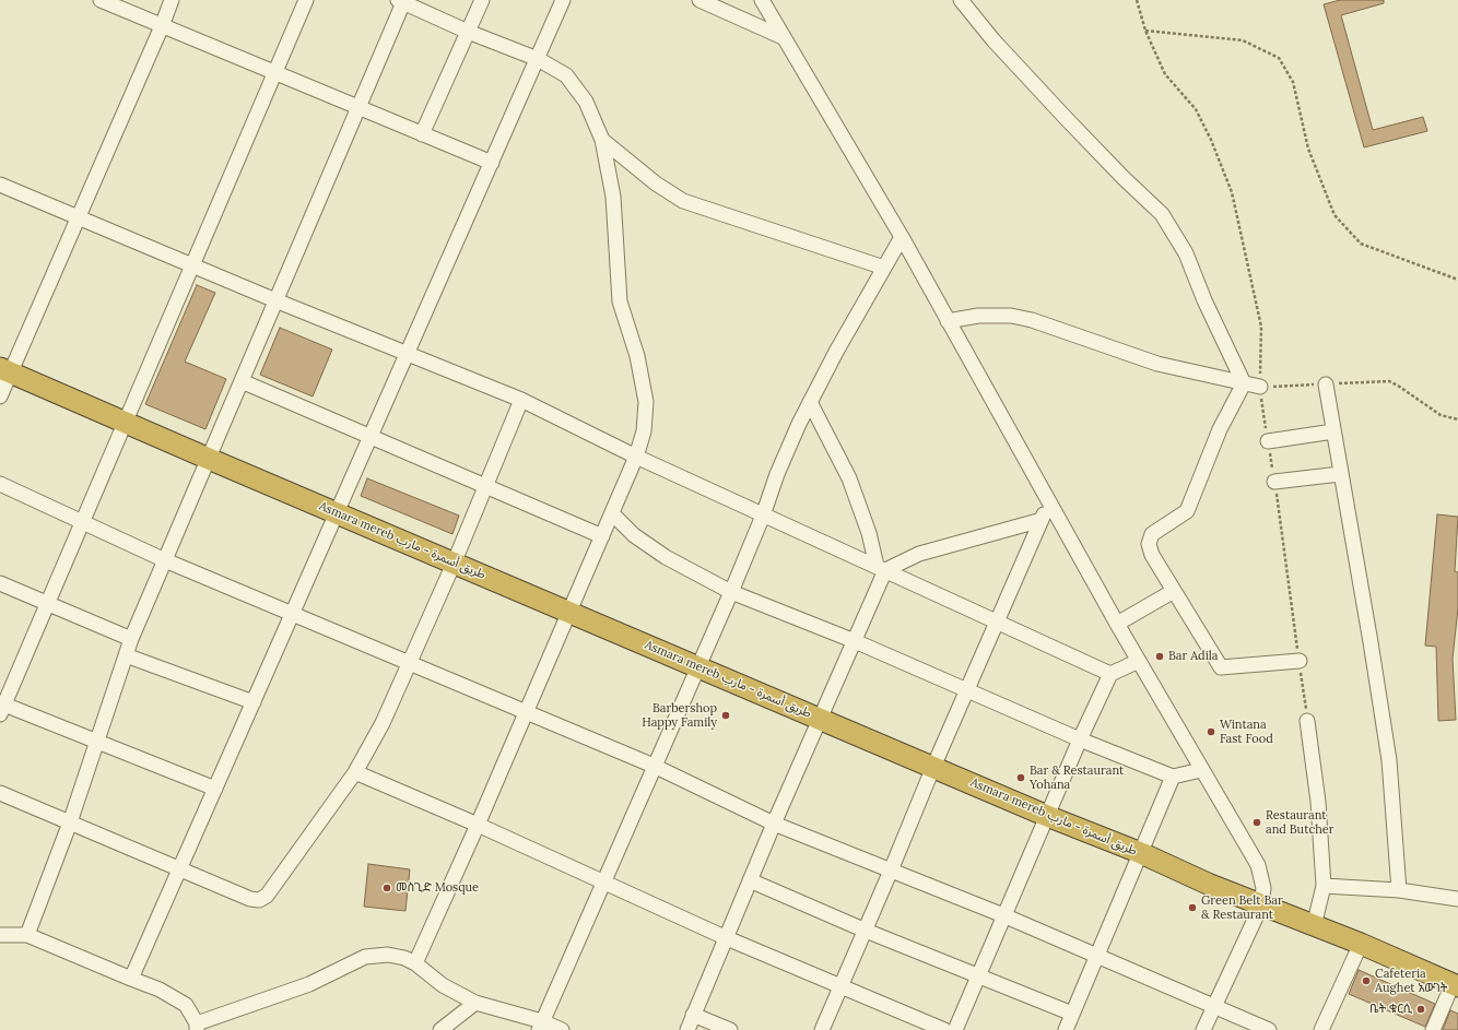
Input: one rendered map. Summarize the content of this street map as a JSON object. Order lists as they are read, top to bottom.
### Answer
{
  "streets": {
    "highway": ["Asmara mereb طريق أسمرة - مارب"]
  },
  "places": [
    "Bar Adila",
    "Barbershop Happy Family",
    "Wintana Fast Food",
    "Bar & Restaurant Yohana",
    "Restaurant and Butcher",
    "መስጊድ Mosque",
    "Green Belt Bar & Restaurant",
    "Cafeteria Aughet አውገት",
    "ቤት ቁርሲ"
  ]
}
